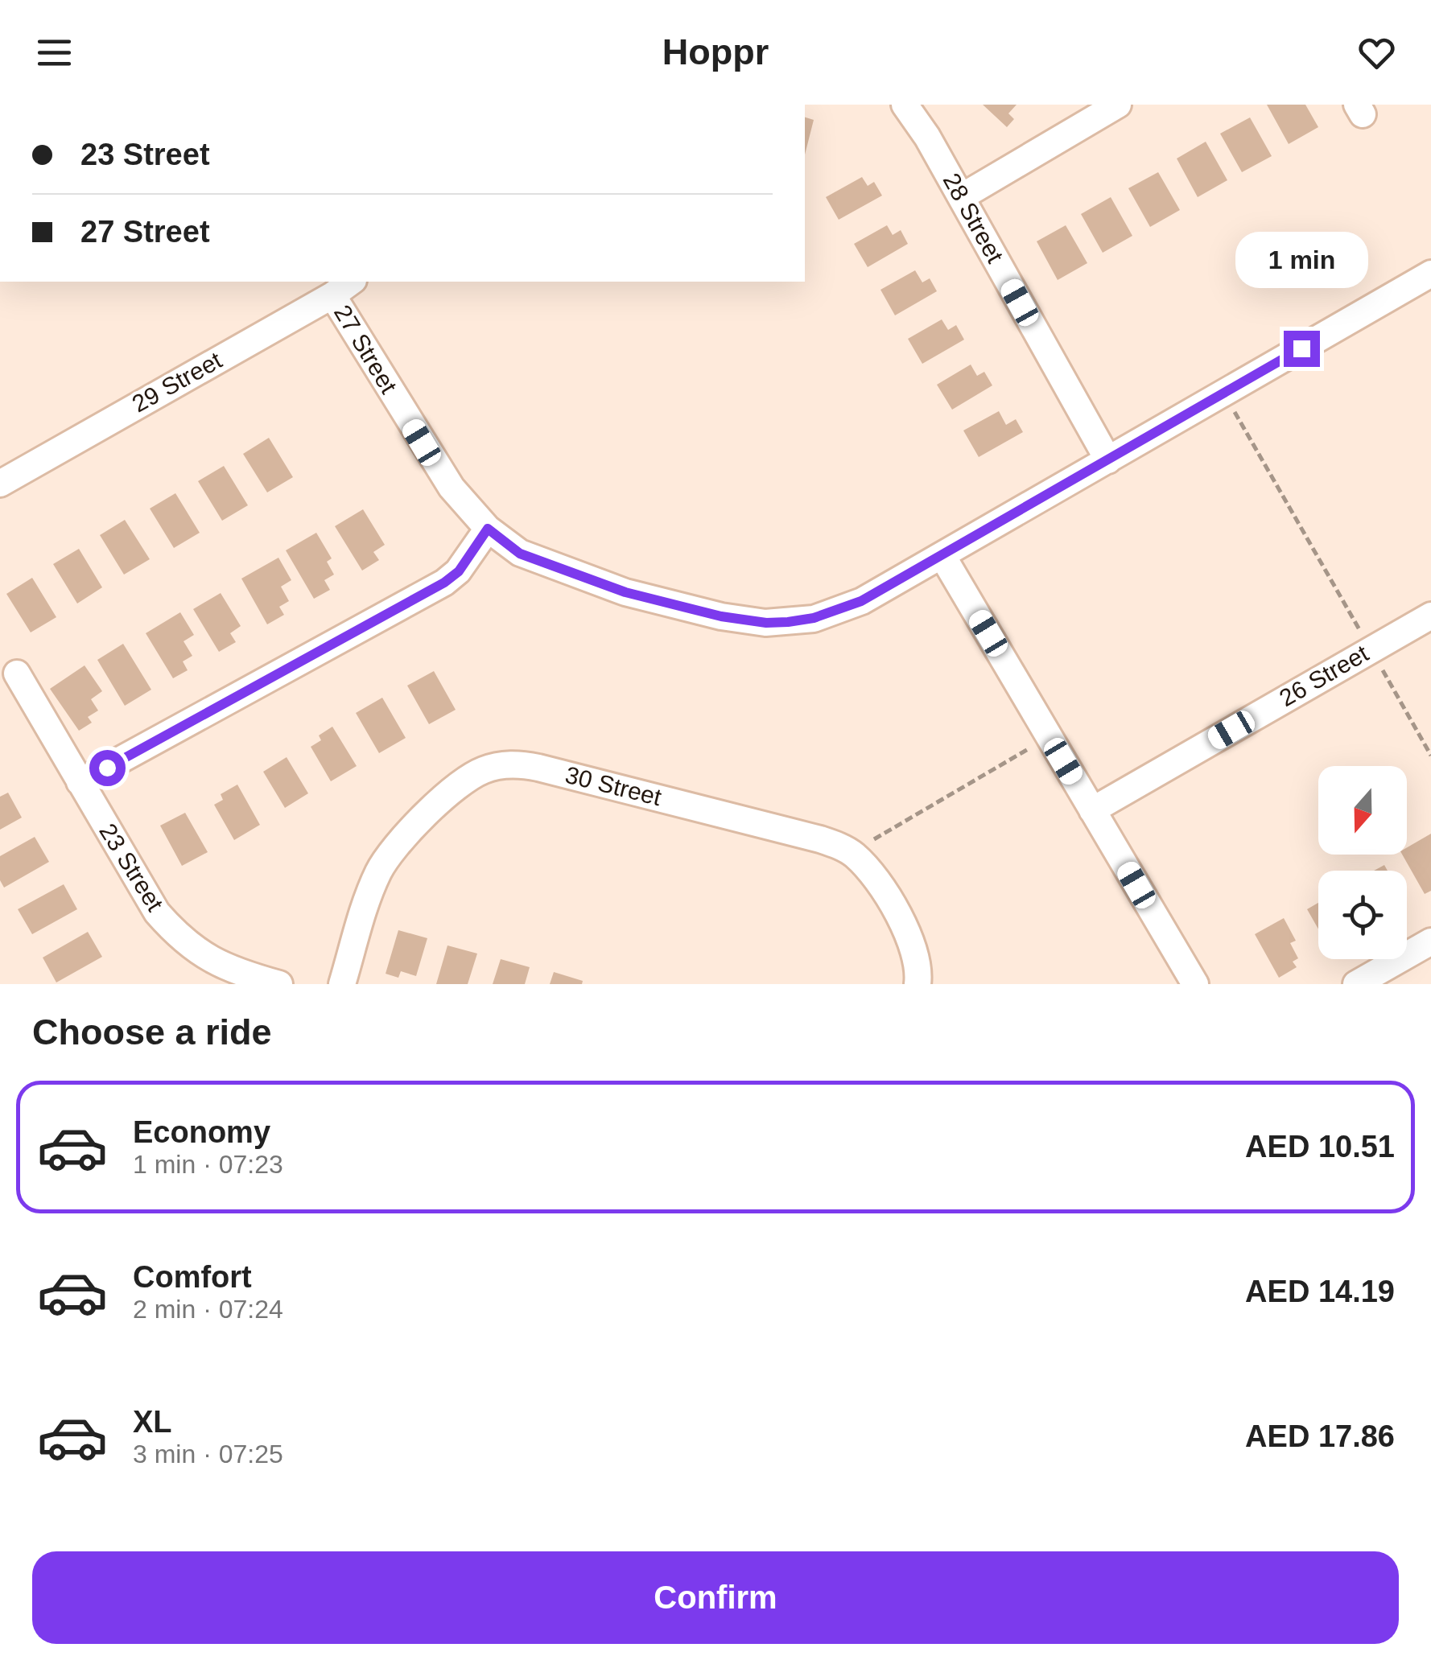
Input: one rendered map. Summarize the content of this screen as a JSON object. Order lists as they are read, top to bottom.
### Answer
{
  "streets": {
    "street": [
      "28 Street",
      "27 Street",
      "29 Street",
      "26 Street",
      "30 Street",
      "23 Street"
    ]
  },
  "crossings": [
    ["28 Street", "27 Street"],
    ["27 Street", "29 Street"]
  ],
  "north": "bottom",
  "page": {
    "header": "Hoppr",
    "banner": ["23 Street", "27 Street"],
    "bubble": "1 min",
    "heading": "Choose a ride",
    "list": [
      {
        "name": "Economy",
        "note": "1 min · 07:23",
        "value": "AED 10.51"
      },
      {
        "name": "Comfort",
        "note": "2 min · 07:24",
        "value": "AED 14.19"
      },
      {
        "name": "XL",
        "note": "3 min · 07:25",
        "value": "AED 17.86"
      }
    ],
    "buttons": "Confirm"
  }
}
